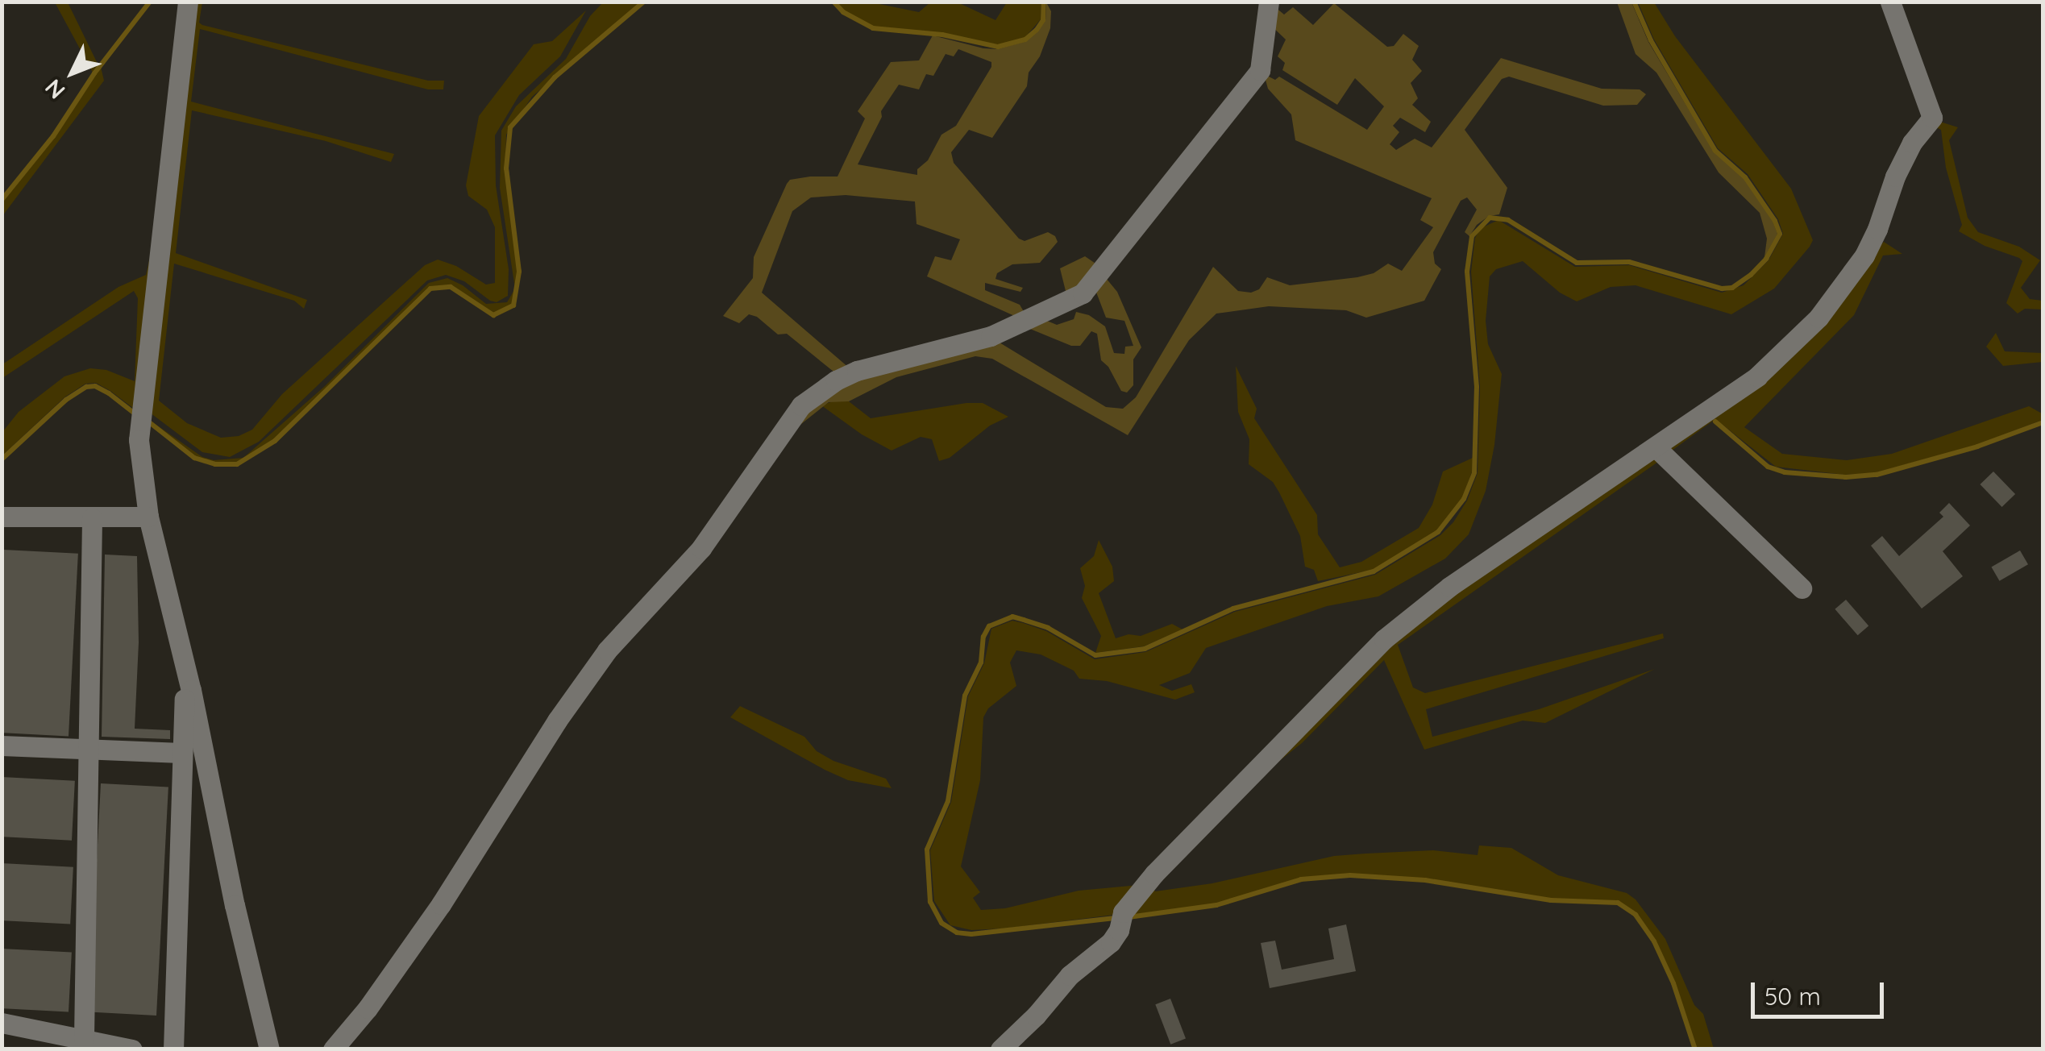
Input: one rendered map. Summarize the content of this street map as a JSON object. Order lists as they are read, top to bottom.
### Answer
{
  "scale_bar": "50 m",
  "north": "bottom left"
}
